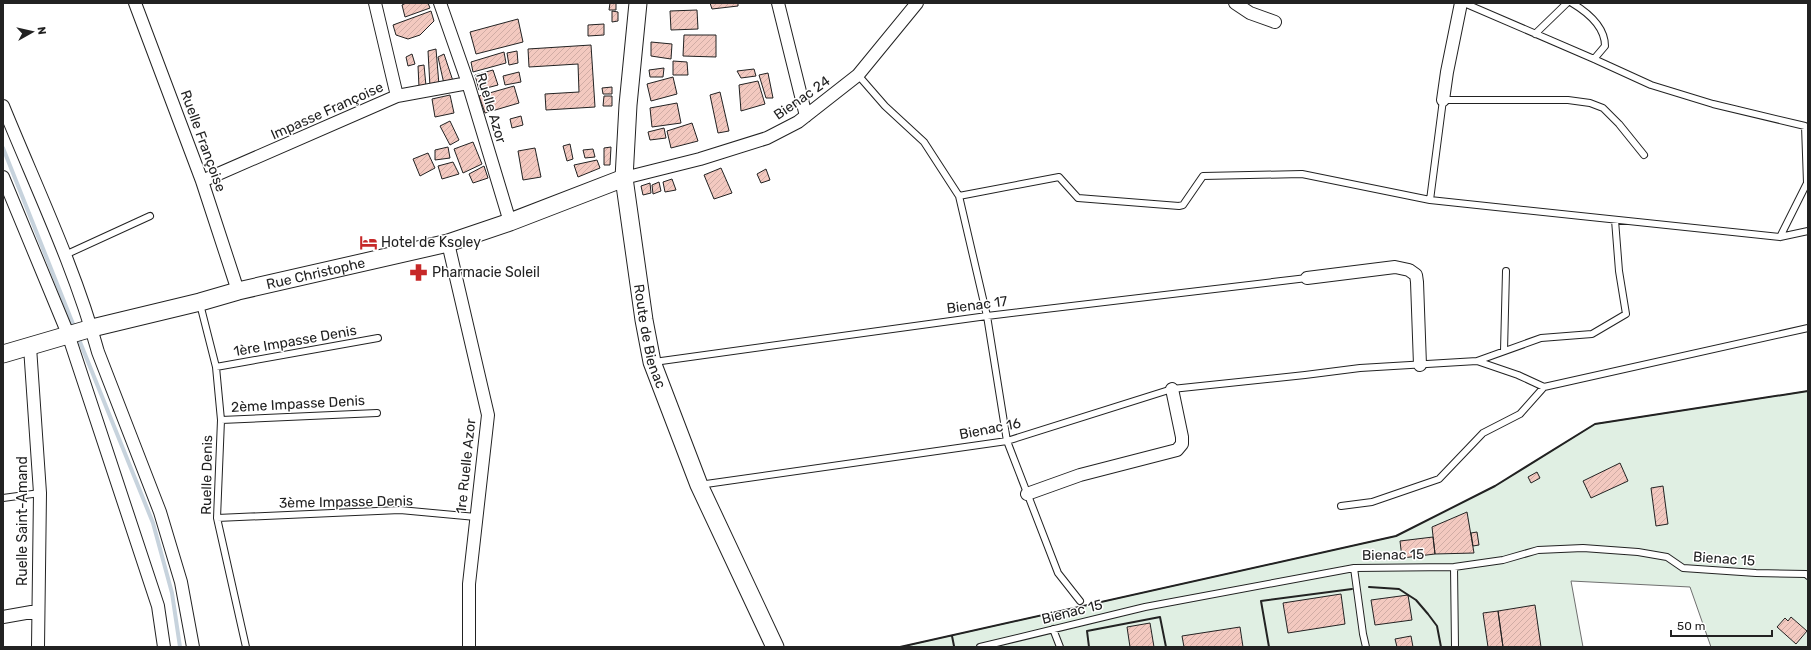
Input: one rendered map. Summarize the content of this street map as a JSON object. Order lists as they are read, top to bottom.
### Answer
{
  "streets": {
    "main road": ["Rue Christophe", "Route de Bienac"],
    "street": [
      "Bienac 24",
      "Ruelle Azor",
      "Impasse Françoise",
      "Ruelle Françoise",
      "1re Ruelle Azor",
      "Ruelle Saint-Amand"
    ],
    "lane": [
      "Bienac 17",
      "1ère Impasse Denis",
      "2ème Impasse Denis",
      "Bienac 16",
      "Ruelle Denis",
      "3ème Impasse Denis",
      "Bienac 15"
    ]
  },
  "crossings": [
    ["Bienac 24", "Rue Christophe"],
    ["Bienac 24", "Route de Bienac"],
    ["Ruelle Azor", "Impasse Françoise"],
    ["Ruelle Azor", "Rue Christophe"],
    ["Impasse Françoise", "Ruelle Françoise"],
    ["Ruelle Françoise", "Rue Christophe"],
    ["Rue Christophe", "Route de Bienac"],
    ["Rue Christophe", "1re Ruelle Azor"],
    ["Rue Christophe", "Ruelle Denis"],
    ["Rue Christophe", "Ruelle Saint-Amand"],
    ["Bienac 17", "Route de Bienac"],
    ["Route de Bienac", "Bienac 16"],
    ["1ère Impasse Denis", "Ruelle Denis"],
    ["2ème Impasse Denis", "Ruelle Denis"],
    ["1re Ruelle Azor", "3ème Impasse Denis"],
    ["Ruelle Denis", "3ème Impasse Denis"]
  ],
  "places": {
    "hotel": ["Hotel de Ksoley"],
    "pharmacy": ["Pharmacie Soleil"]
  },
  "scale_bar": "50 m",
  "north": "right"
}
